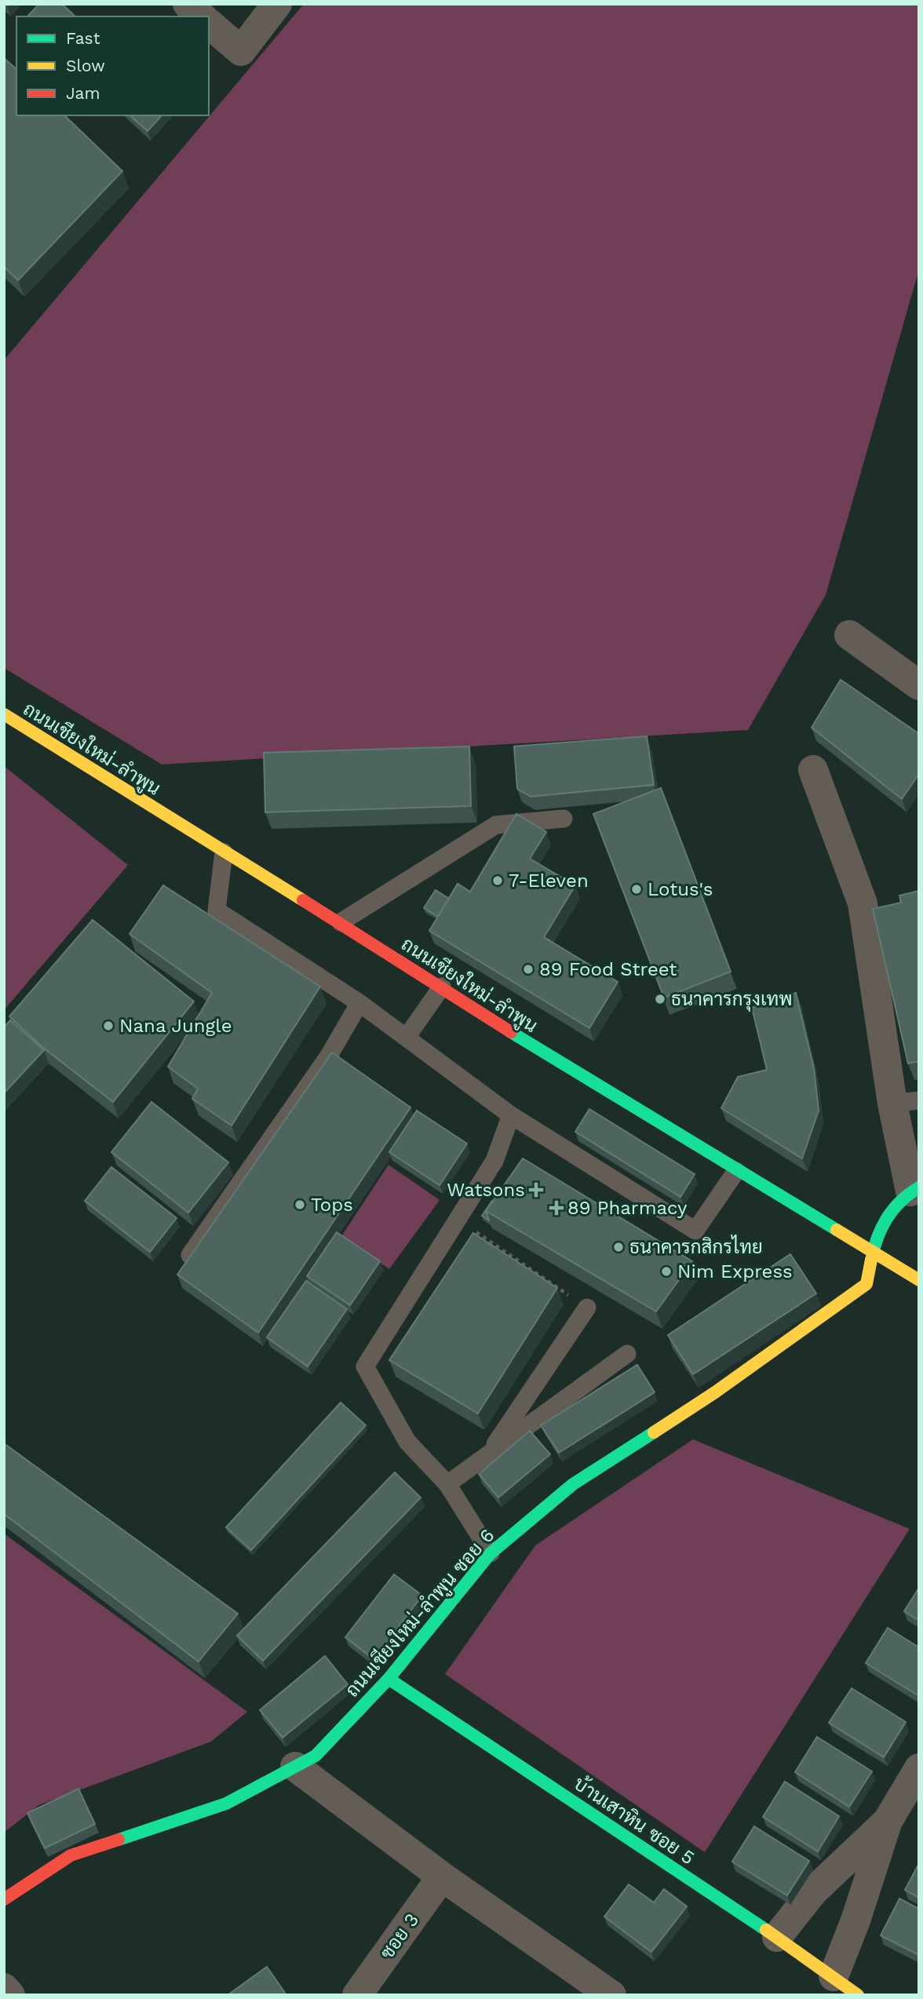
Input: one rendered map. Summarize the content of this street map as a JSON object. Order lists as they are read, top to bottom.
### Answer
{
  "streets": {
    "street": [
      "ถนนเชียงใหม่-ลำพูน",
      "ถนนเชียงใหม่-ลำพูน ซอย 6",
      "บ้านเสาหิน ซอย 5",
      "ซอย 3"
    ]
  },
  "crossings": [
    ["ถนนเชียงใหม่-ลำพูน", "ถนนเชียงใหม่-ลำพูน ซอย 6"],
    ["ถนนเชียงใหม่-ลำพูน ซอย 6", "บ้านเสาหิน ซอย 5"]
  ],
  "places": {
    "other": [
      "7-Eleven",
      "Lotus's",
      "89 Food Street",
      "ธนาคารกรุงเทพ",
      "Nana Jungle",
      "Tops",
      "ธนาคารกสิกรไทย",
      "Nim Express"
    ],
    "health": ["Watsons", "89 Pharmacy"]
  },
  "legend": ["Fast", "Slow", "Jam"]
}
